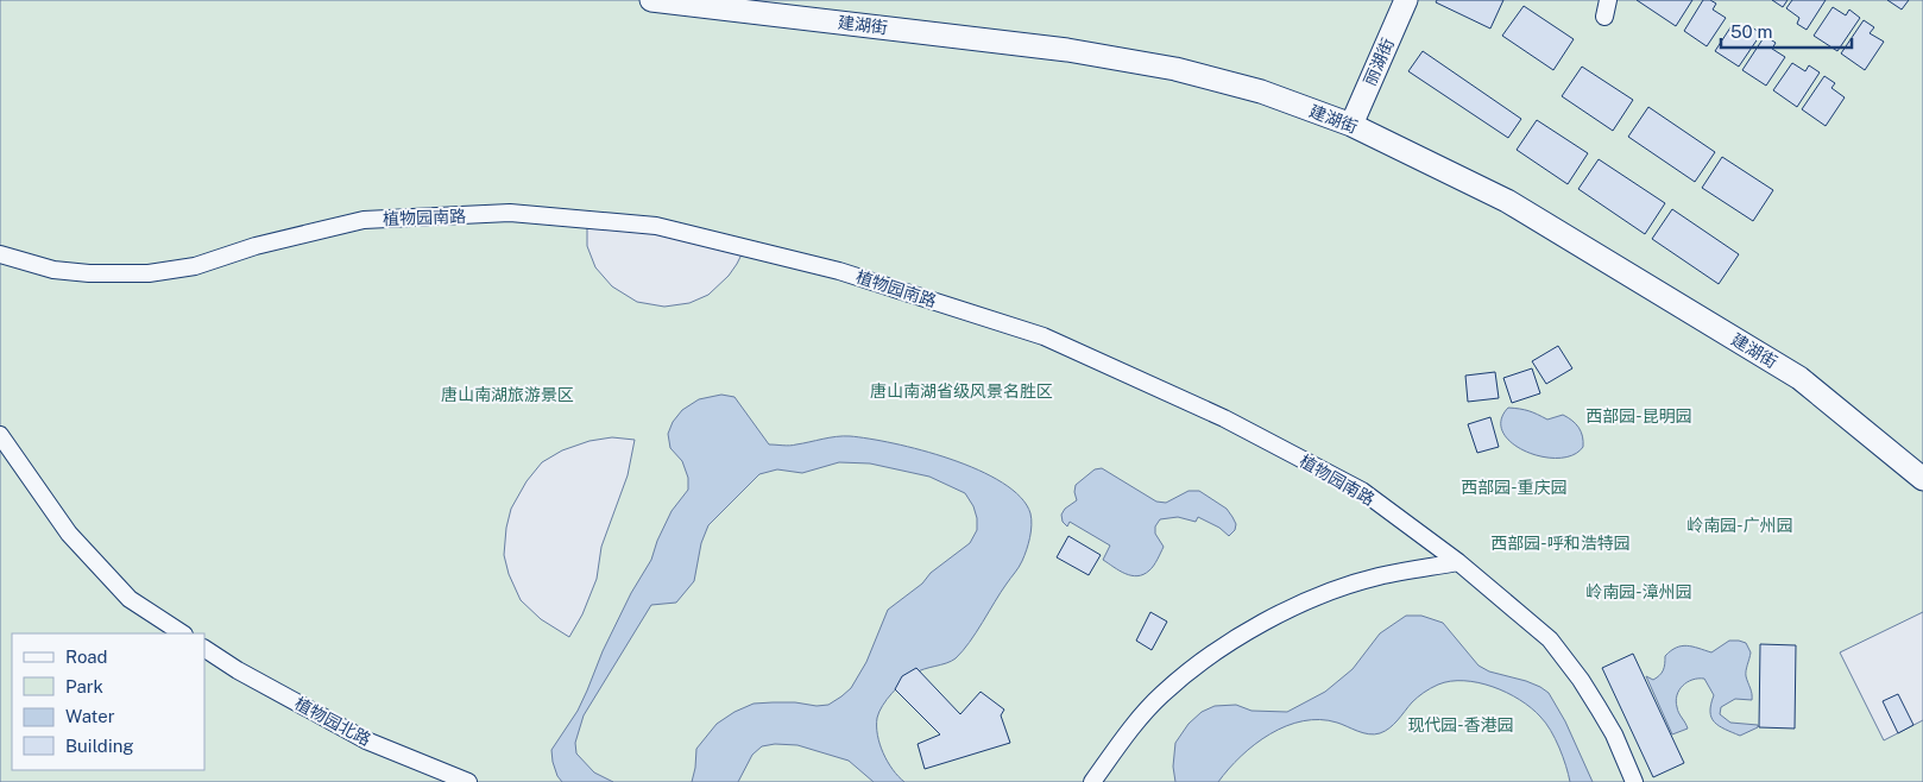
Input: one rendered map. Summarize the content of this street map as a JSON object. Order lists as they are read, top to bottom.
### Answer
{
  "streets": {
    "street": [
      "建湖街",
      "丽湖街",
      "植物园南路",
      "植物园北路"
    ]
  },
  "crossings": [
    ["建湖街", "丽湖街"]
  ],
  "parks": [
    "唐山南湖省级风景名胜区",
    "唐山南湖旅游景区",
    "西部园-昆明园",
    "西部园-重庆园",
    "岭南园-广州园",
    "西部园-呼和浩特园",
    "岭南园-漳州园",
    "现代园-香港园"
  ],
  "legend": [
    "Road",
    "Park",
    "Water",
    "Building"
  ],
  "scale_bar": "50 m"
}
